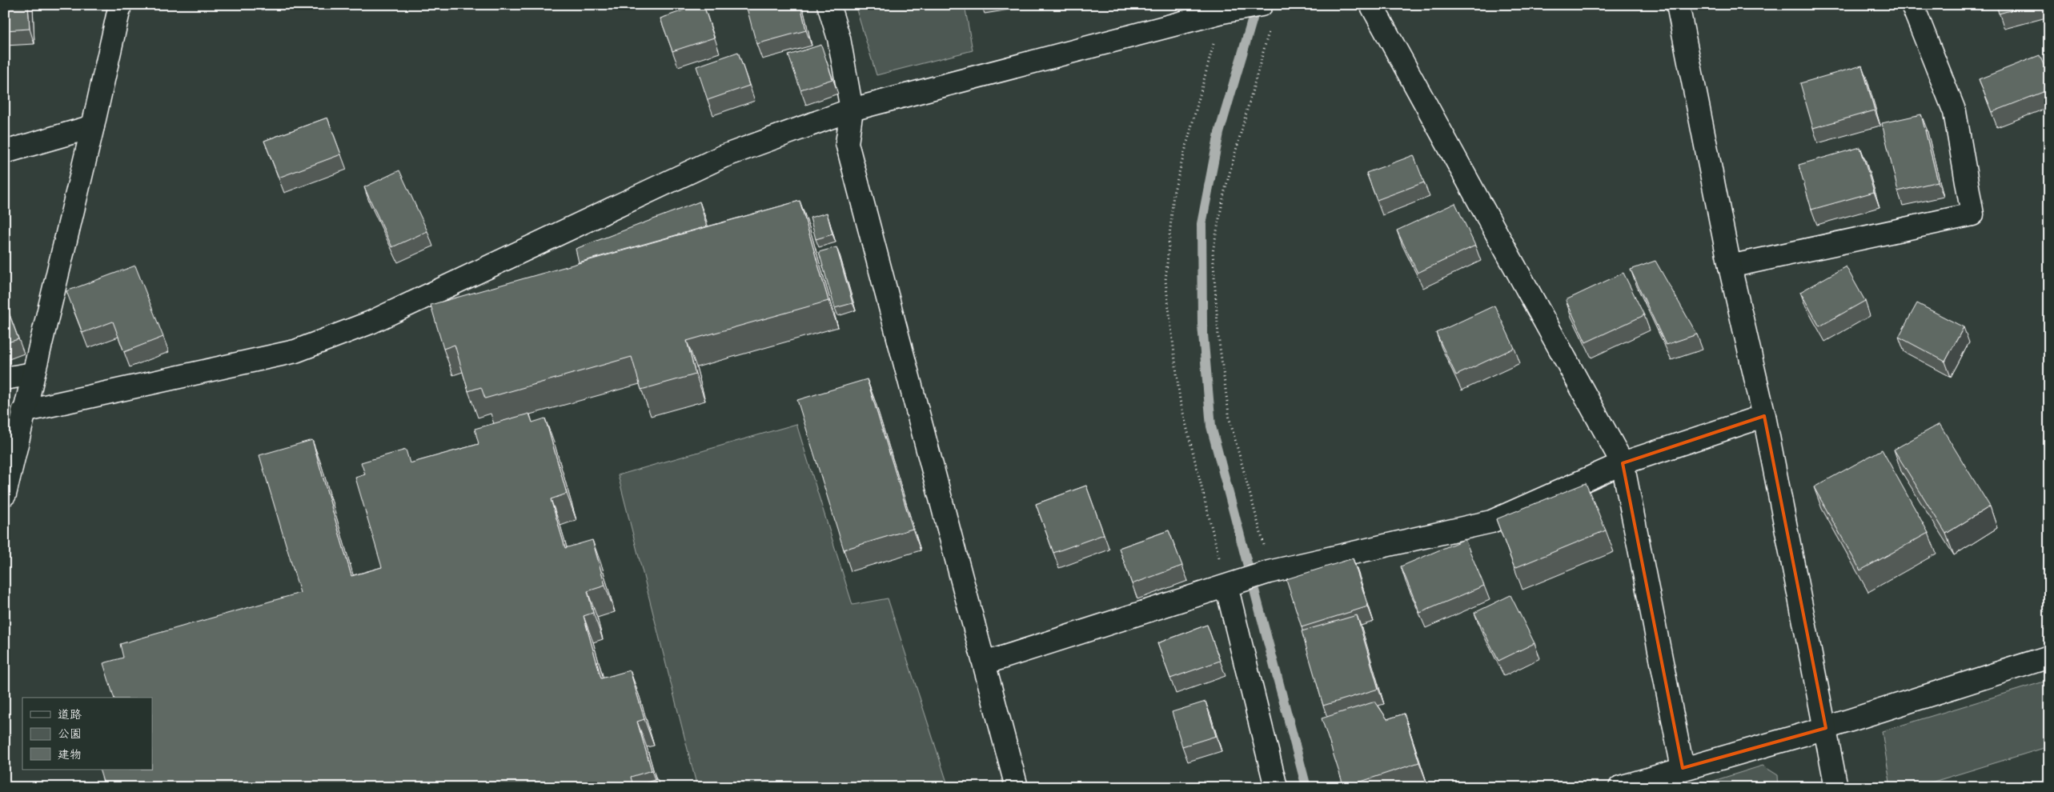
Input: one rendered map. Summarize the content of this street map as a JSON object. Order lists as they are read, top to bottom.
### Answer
{
  "legend": ["道路", "公園", "建物"]
}
